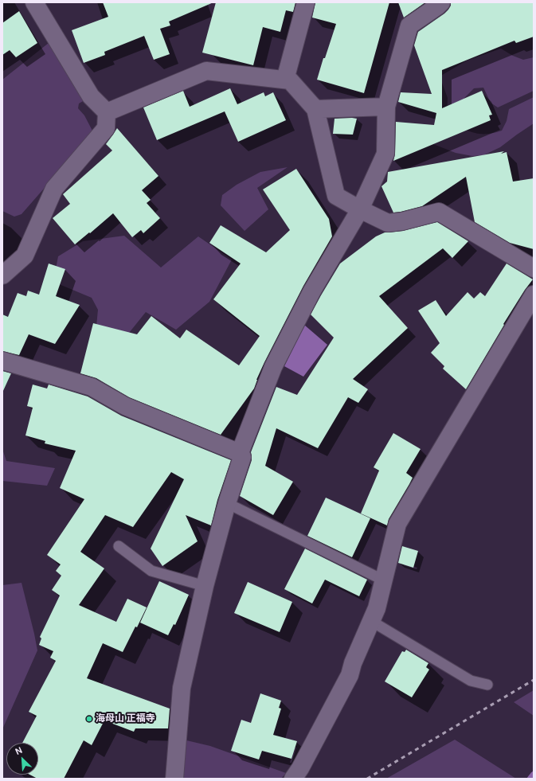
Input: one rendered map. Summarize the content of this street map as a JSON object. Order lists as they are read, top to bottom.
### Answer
{
  "places": ["海母山 正福寺"],
  "north": "top left"
}
